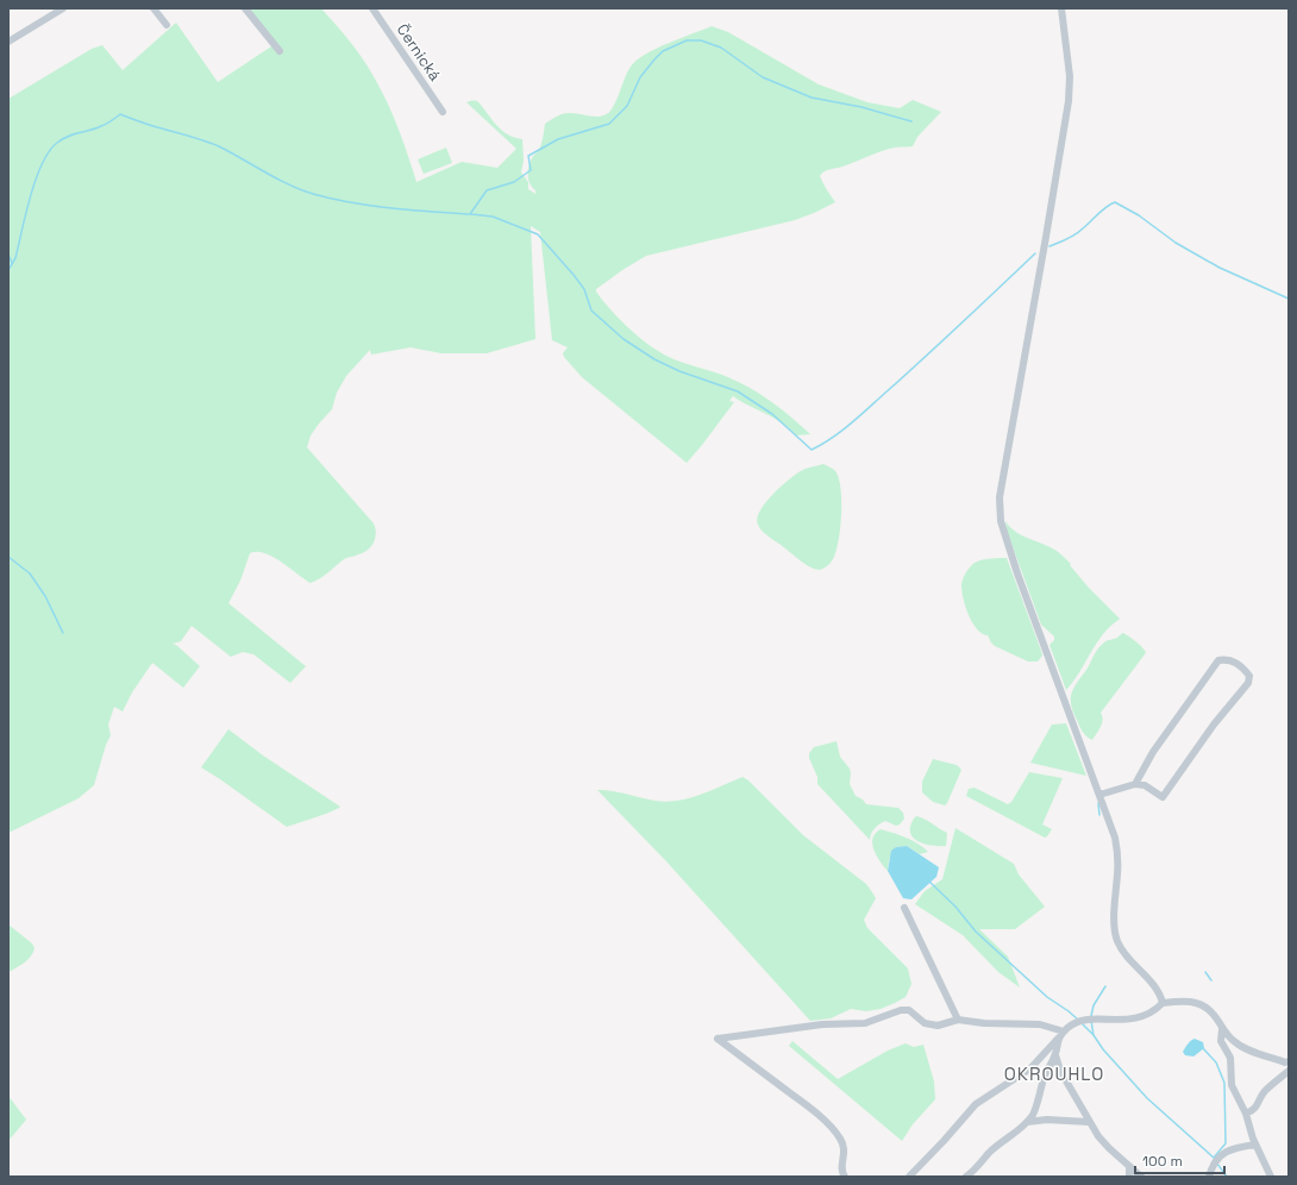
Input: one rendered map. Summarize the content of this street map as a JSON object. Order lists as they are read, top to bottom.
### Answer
{
  "streets": {
    "street": ["Černická"]
  },
  "districts": ["OKROUHLO"],
  "scale_bar": "100 m"
}
